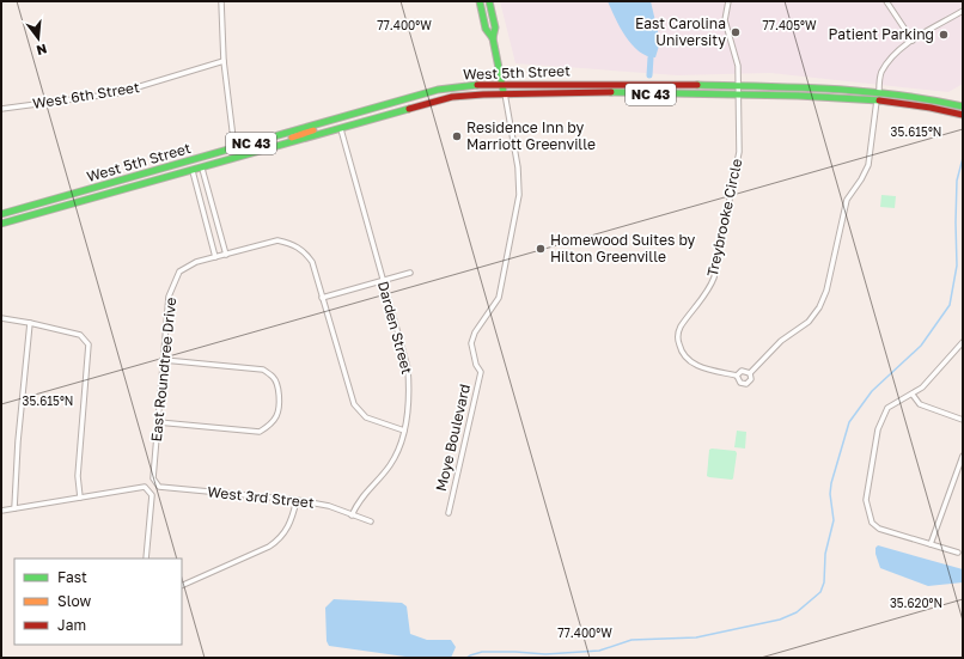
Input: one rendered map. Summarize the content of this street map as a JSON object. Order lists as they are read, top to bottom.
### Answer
{
  "streets": {
    "main road": ["West 5th Street", "NC 43", "Moye Boulevard"],
    "street": [
      "West 6th Street",
      "Treybrooke Circle",
      "Darden Street",
      "East Roundtree Drive",
      "West 3rd Street"
    ]
  },
  "crossings": [
    ["West 5th Street", "Treybrooke Circle"],
    ["West 5th Street", "Darden Street"],
    ["West 5th Street", "Moye Boulevard"],
    ["Darden Street", "East Roundtree Drive"],
    ["Darden Street", "West 3rd Street"],
    ["East Roundtree Drive", "West 3rd Street"]
  ],
  "places": [
    "East Carolina University",
    "Patient Parking",
    "Residence Inn by Marriott Greenville",
    "Homewood Suites by Hilton Greenville"
  ],
  "legend": ["Fast", "Slow", "Jam"],
  "north": "bottom",
  "coordinates": [
    "77.400°W",
    "77.405°W",
    "35.615°N",
    "35.620°N"
  ]
}
